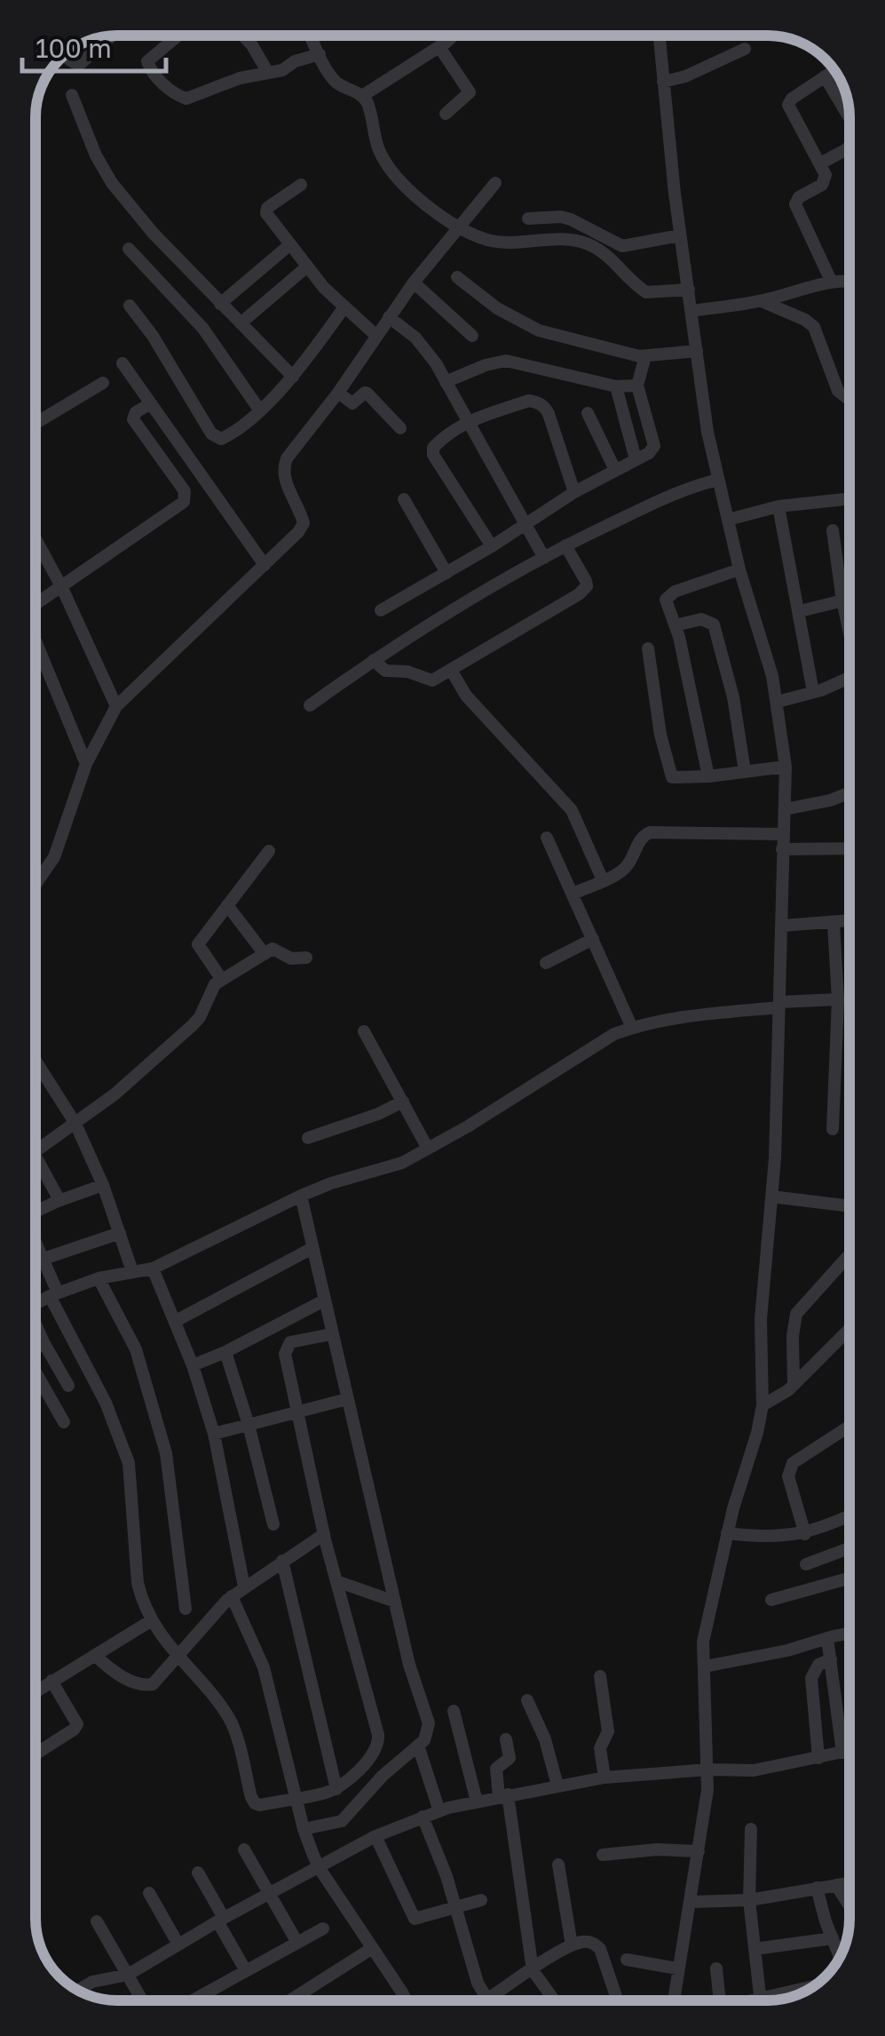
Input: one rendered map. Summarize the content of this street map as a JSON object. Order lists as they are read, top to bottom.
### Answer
{
  "scale_bar": "100 m"
}
